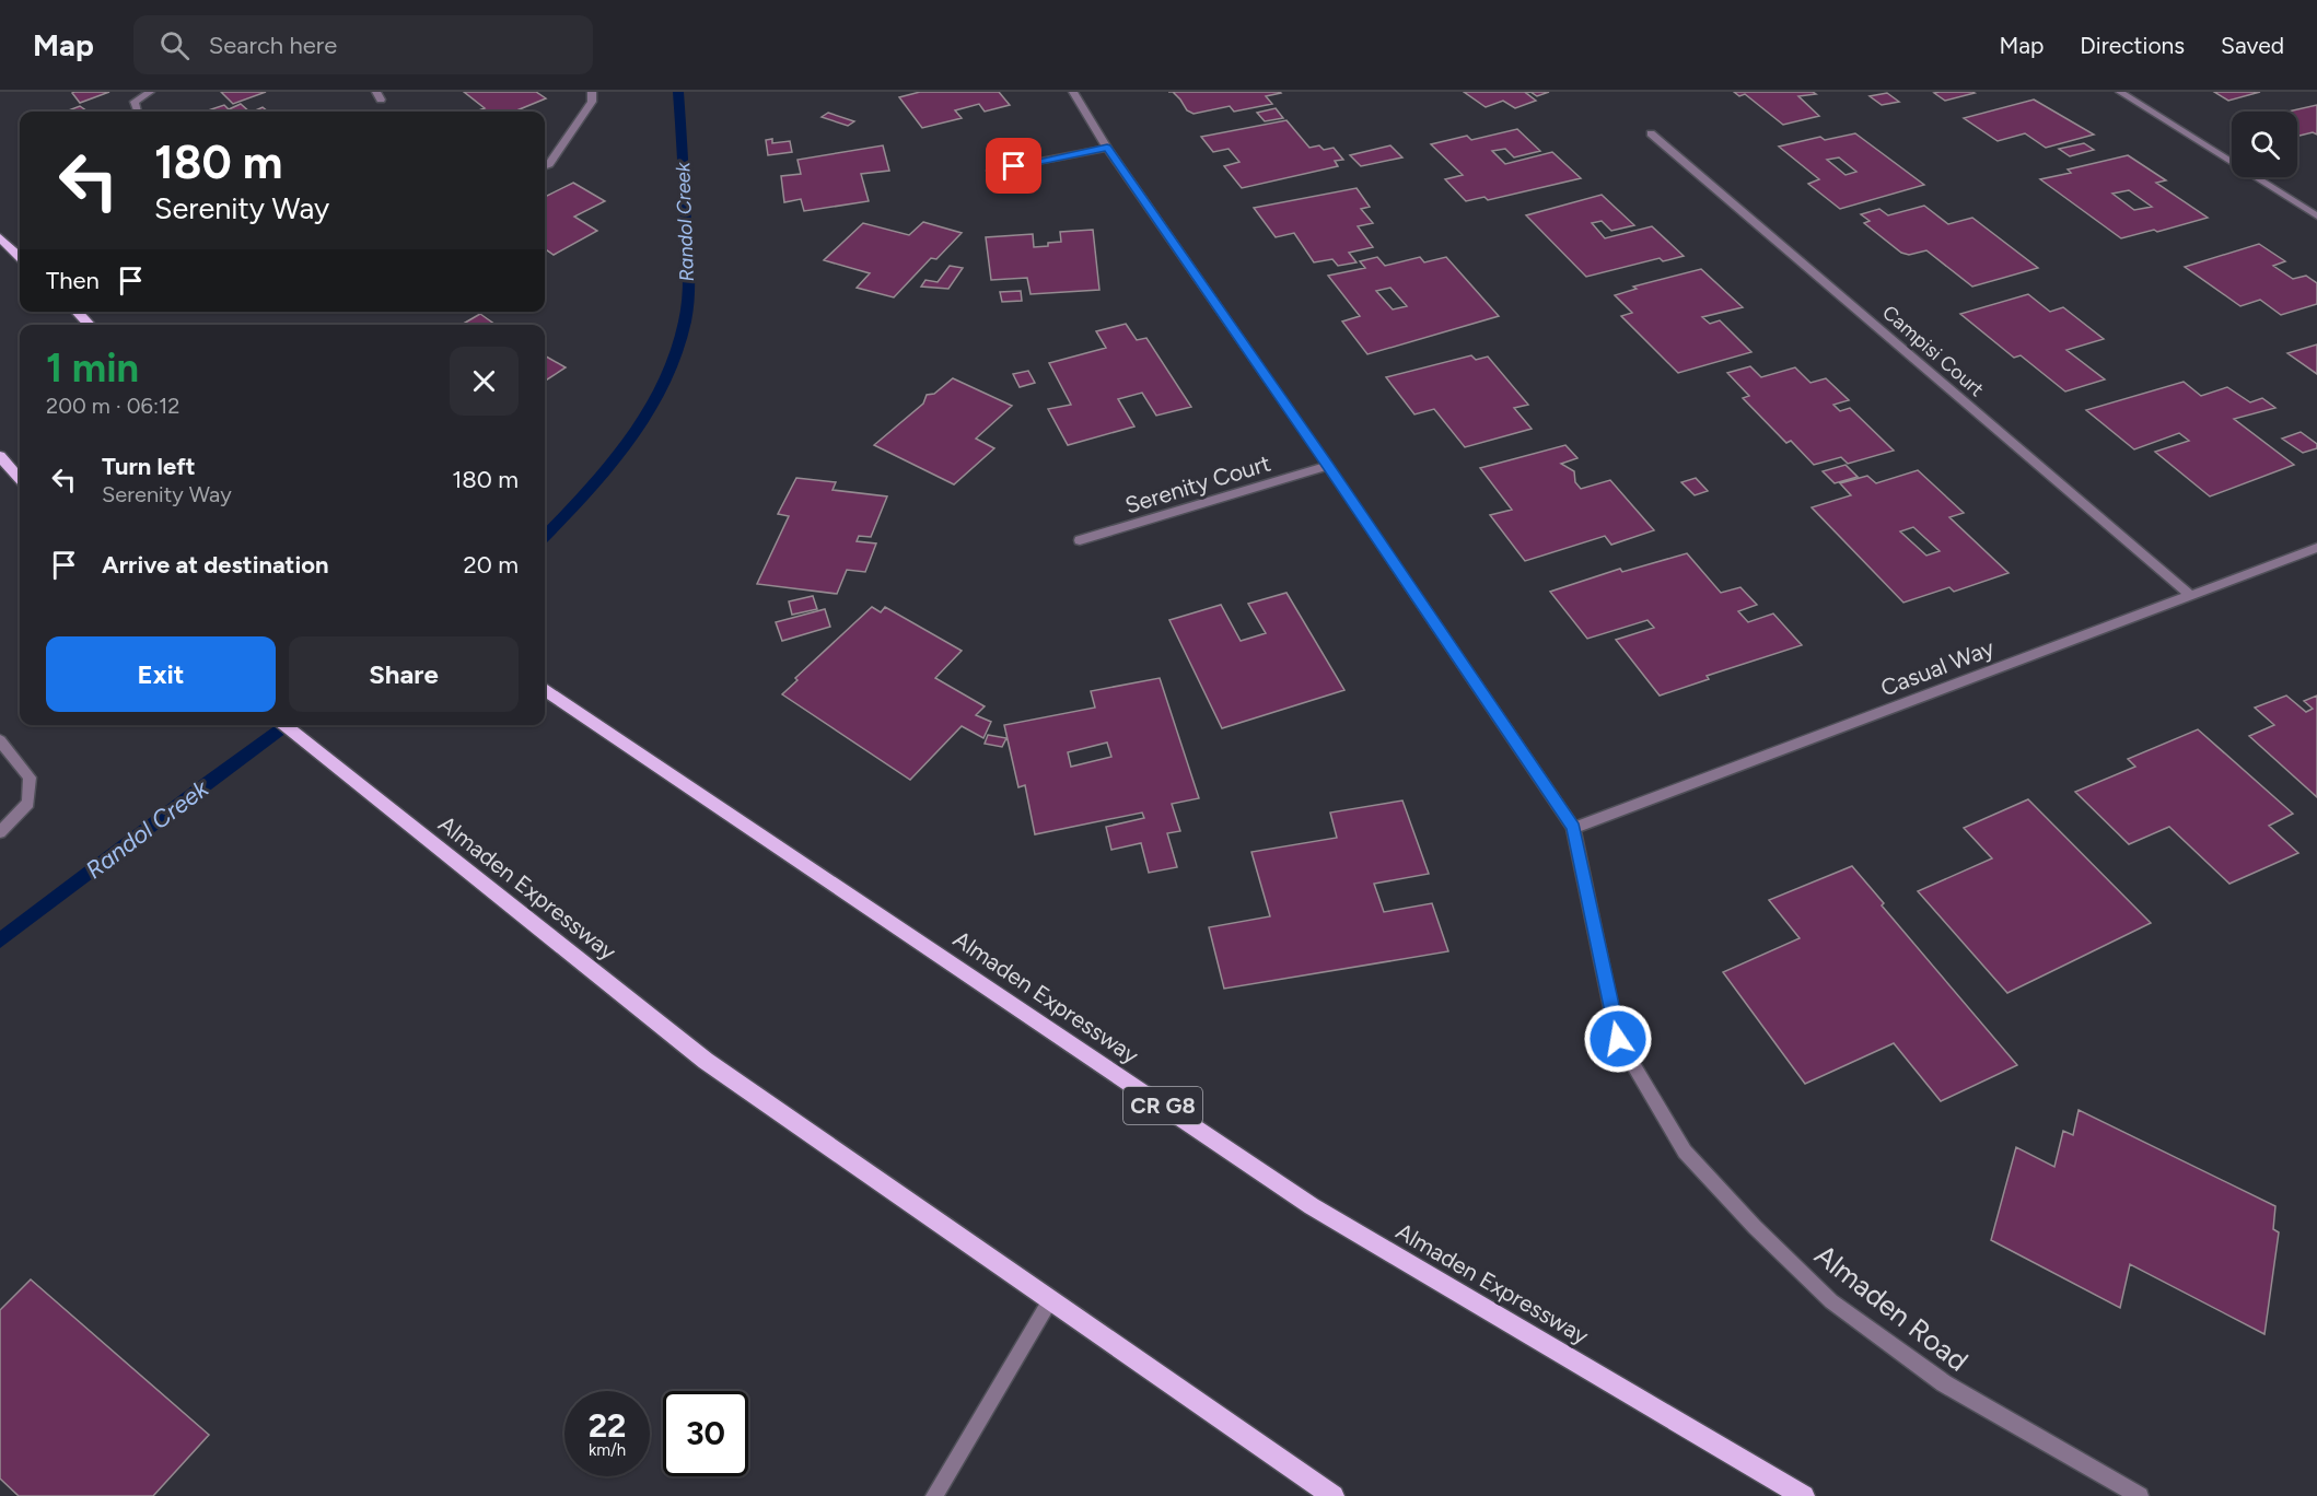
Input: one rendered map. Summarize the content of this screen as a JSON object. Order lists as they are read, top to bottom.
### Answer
{
  "streets": {
    "main road": ["Almaden Expressway", "CR G8"],
    "street": [
      "Campisi Court",
      "Serenity Court",
      "Casual Way",
      "Almaden Road"
    ]
  },
  "crossings": [
    ["Campisi Court", "Casual Way"],
    ["Casual Way", "Almaden Road"]
  ],
  "water": ["Randol Creek"],
  "page": {
    "header": "Map",
    "search": "Search here",
    "nav": ["Map", "Directions", "Saved"],
    "turn": ["180 m", "Serenity Way"],
    "then": "Then",
    "heading": ["1 min", "200 m · 06:12"],
    "list": [
      {
        "name": "Turn left",
        "note": "Serenity Way",
        "value": "180 m"
      },
      {
        "name": "Arrive at destination",
        "value": "20 m"
      }
    ],
    "buttons": ["Exit", "Share"],
    "speed": "22 km/h",
    "limit": "30"
  }
}
